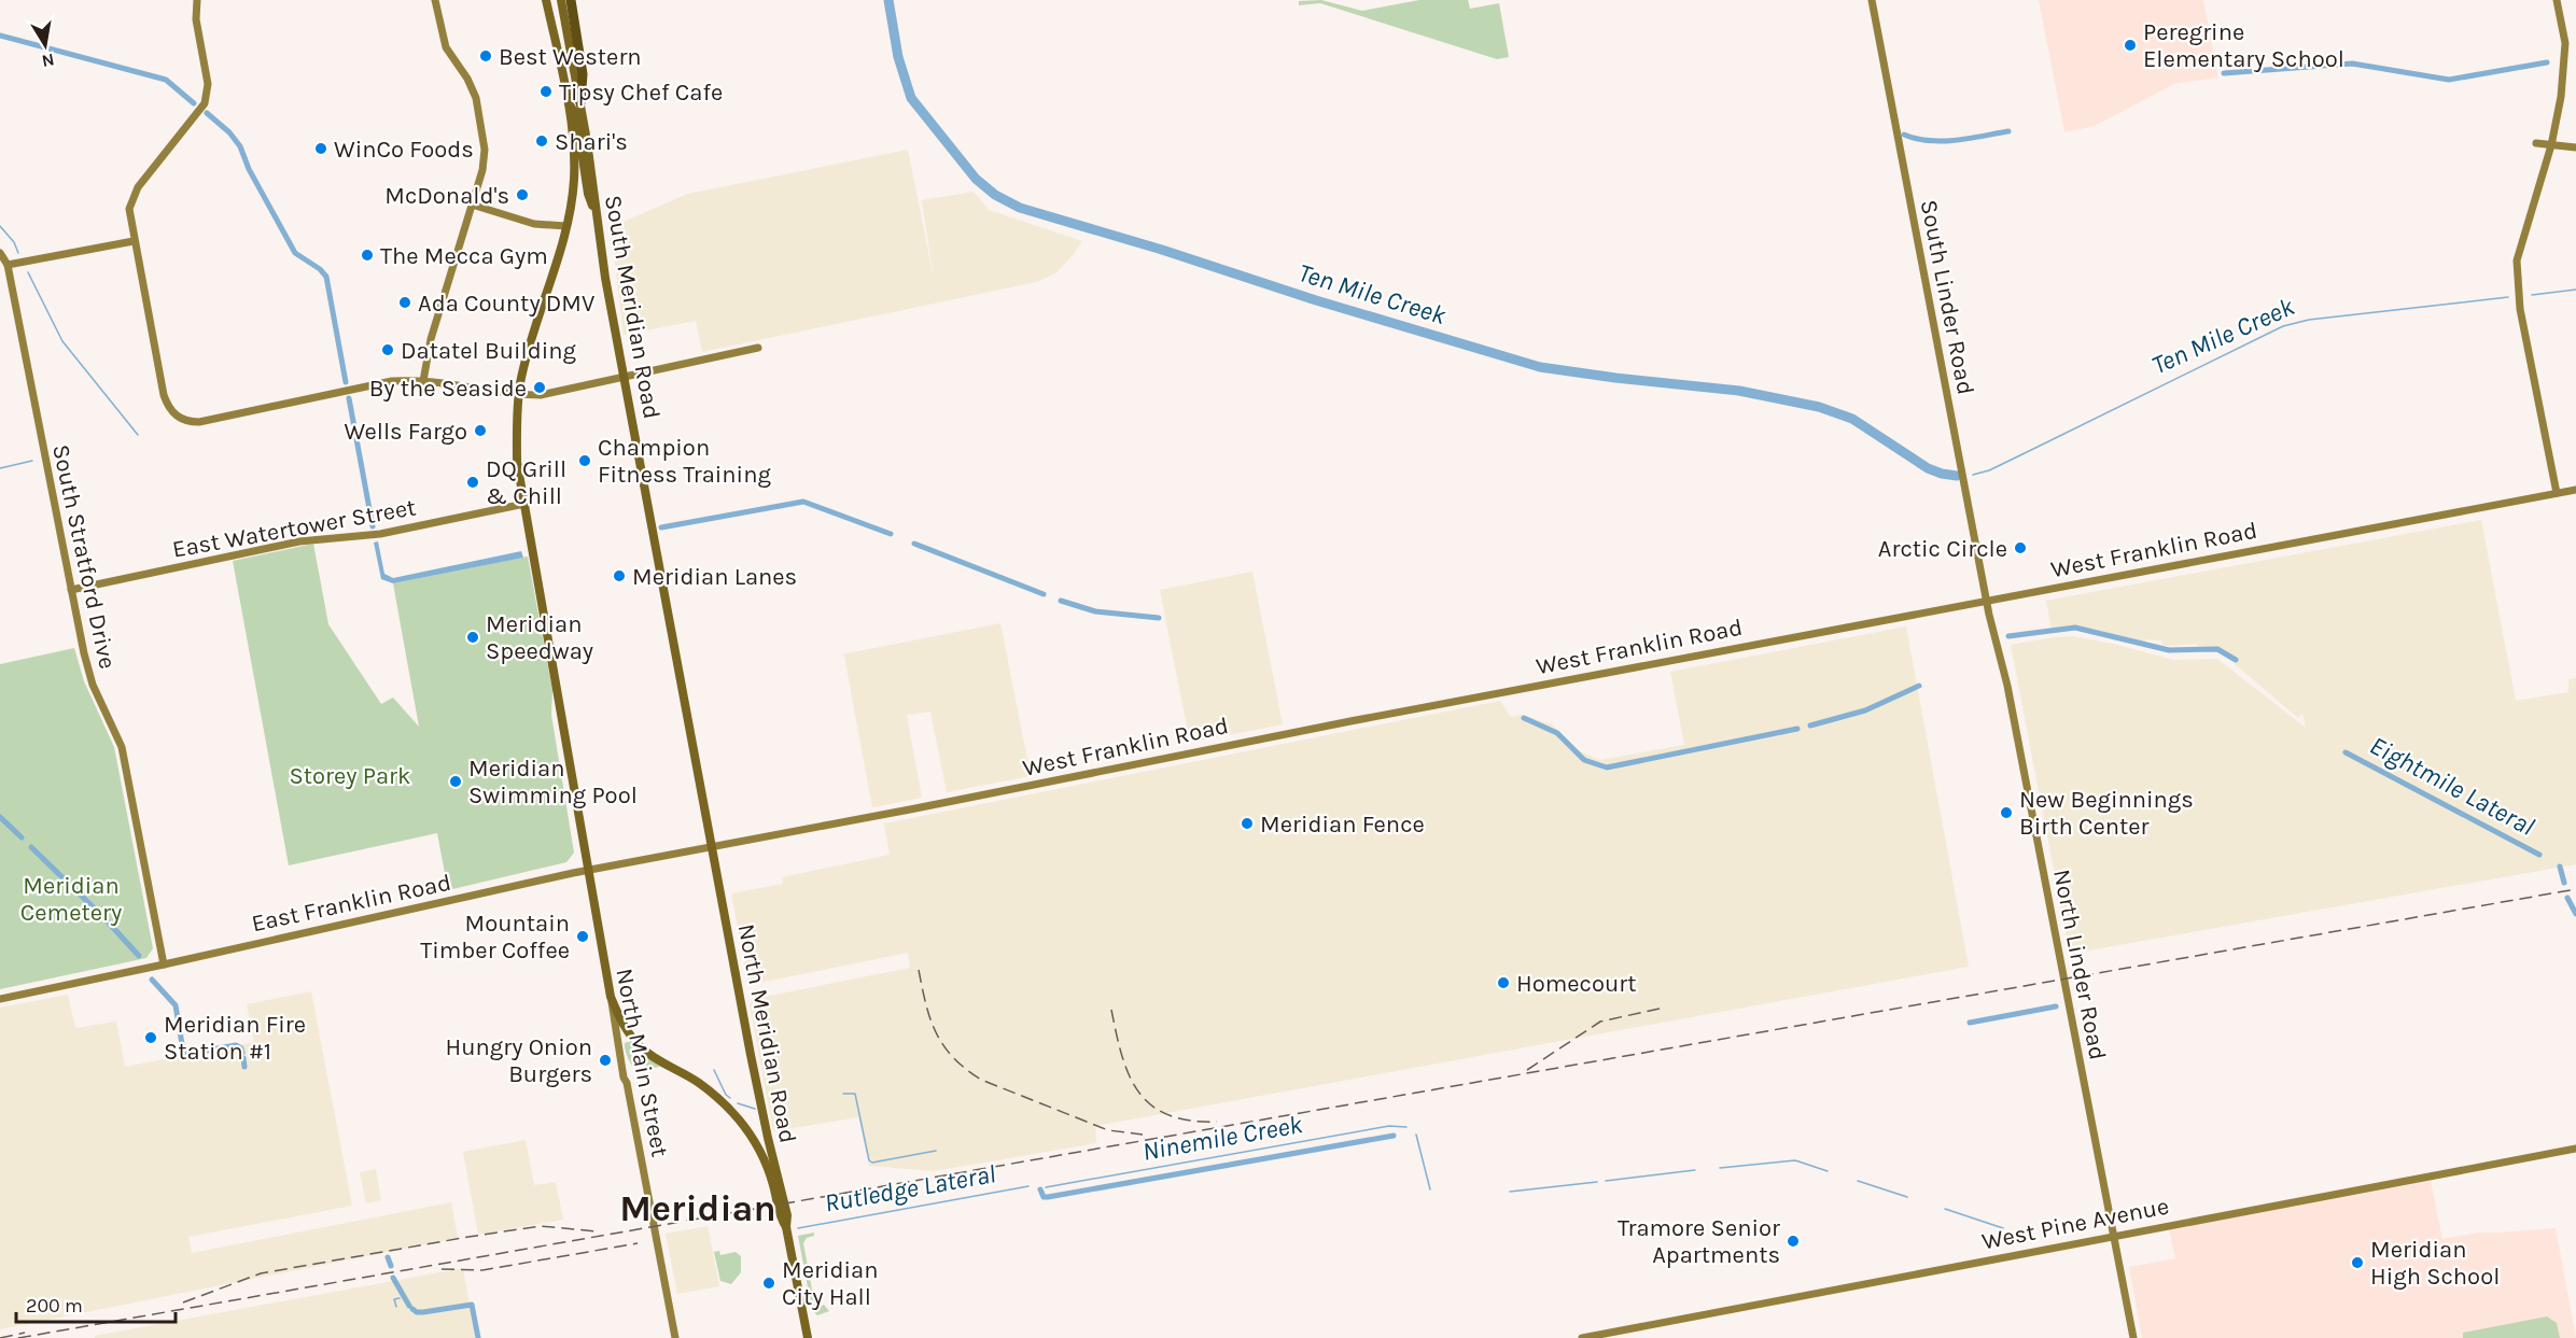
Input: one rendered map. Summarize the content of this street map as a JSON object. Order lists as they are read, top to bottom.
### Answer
{
  "streets": {
    "main road": ["South Meridian Road", "North Meridian Road", "North Main Street"],
    "street": [
      "South Linder Road",
      "East Watertower Street",
      "West Franklin Road",
      "South Stratford Drive",
      "East Franklin Road",
      "North Linder Road",
      "West Pine Avenue"
    ]
  },
  "crossings": [
    ["South Linder Road", "West Franklin Road"],
    ["South Linder Road", "North Linder Road"],
    ["South Meridian Road", "West Franklin Road"],
    ["South Meridian Road", "East Franklin Road"],
    ["South Meridian Road", "North Meridian Road"],
    ["East Watertower Street", "South Stratford Drive"],
    ["East Watertower Street", "North Main Street"],
    ["West Franklin Road", "East Franklin Road"],
    ["West Franklin Road", "North Linder Road"],
    ["West Franklin Road", "North Meridian Road"],
    ["South Stratford Drive", "East Franklin Road"],
    ["East Franklin Road", "North Meridian Road"],
    ["East Franklin Road", "North Main Street"],
    ["North Linder Road", "West Pine Avenue"],
    ["North Meridian Road", "North Main Street"]
  ],
  "districts": ["Meridian"],
  "water": [
    "Ten Mile Creek",
    "Eightmile Lateral",
    "Ninemile Creek",
    "Rutledge Lateral"
  ],
  "parks": ["Storey Park", "Meridian Cemetery"],
  "places": [
    "Peregrine Elementary School",
    "Best Western",
    "Tipsy Chef Cafe",
    "Shari's",
    "WinCo Foods",
    "McDonald's",
    "The Mecca Gym",
    "Ada County DMV",
    "Datatel Building",
    "By the Seaside",
    "Wells Fargo",
    "Champion Fitness Training",
    "DQ Grill & Chill",
    "Arctic Circle",
    "Meridian Lanes",
    "Meridian Speedway",
    "Meridian Swimming Pool",
    "New Beginnings Birth Center",
    "Meridian Fence",
    "Mountain Timber Coffee",
    "Homecourt",
    "Meridian Fire Station #1",
    "Hungry Onion Burgers",
    "Tramore Senior Apartments",
    "Meridian High School",
    "Meridian City Hall"
  ],
  "scale_bar": "200 m",
  "north": "bottom"
}
